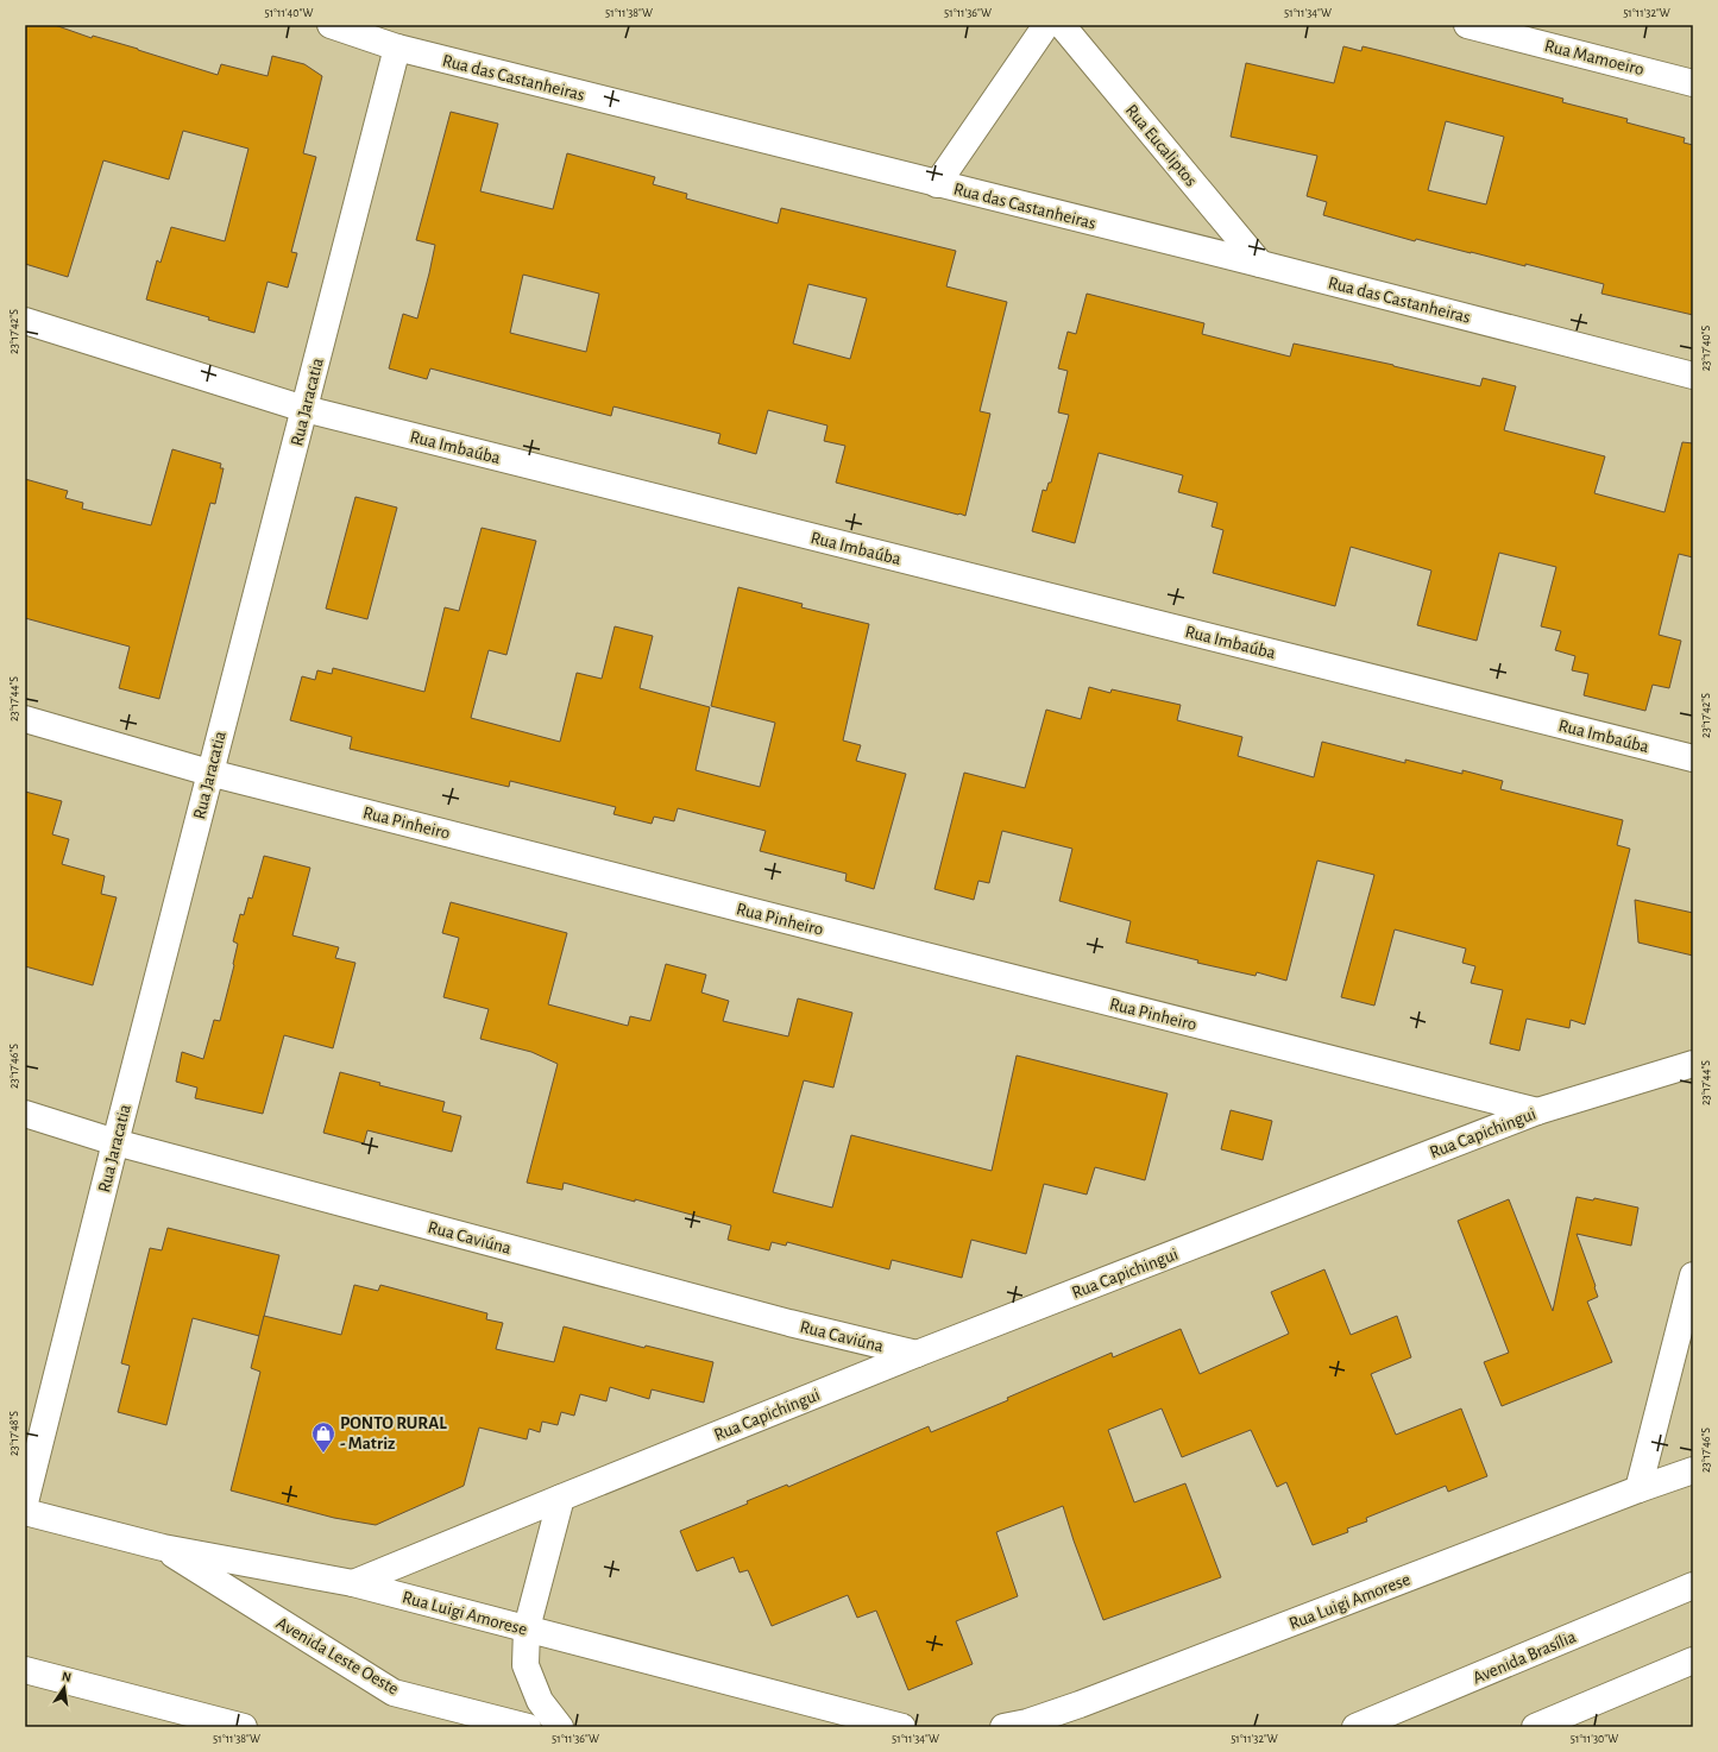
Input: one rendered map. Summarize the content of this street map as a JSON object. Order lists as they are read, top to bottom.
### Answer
{
  "streets": {
    "main road": [
      "Rua Mamoeiro",
      "Rua das Castanheiras",
      "Rua Eucaliptos",
      "Rua Jaracatia",
      "Rua Imbaúba",
      "Rua Pinheiro",
      "Rua Capichingui",
      "Rua Caviúna",
      "Rua Luigi Amorese",
      "Avenida Leste Oeste",
      "Avenida Brasília"
    ]
  },
  "crossings": [
    ["Rua das Castanheiras", "Rua Eucaliptos"],
    ["Rua das Castanheiras", "Rua Jaracatia"],
    ["Rua Jaracatia", "Rua Imbaúba"],
    ["Rua Jaracatia", "Rua Pinheiro"],
    ["Rua Jaracatia", "Rua Caviúna"],
    ["Rua Pinheiro", "Rua Capichingui"],
    ["Rua Capichingui", "Rua Caviúna"],
    ["Rua Capichingui", "Rua Luigi Amorese"],
    ["Rua Luigi Amorese", "Avenida Leste Oeste"]
  ],
  "places": {
    "shop": ["PONTO RURAL - Matriz"]
  },
  "north": "top",
  "coordinates": [
    "51°11'40\"W",
    "51°11'38\"W",
    "51°11'36\"W",
    "51°11'34\"W",
    "51°11'32\"W",
    "23°17'42\"S",
    "23°17'40\"S",
    "23°17'44\"S",
    "23°17'46\"S",
    "23°17'48\"S",
    "51°11'30\"W"
  ]
}
